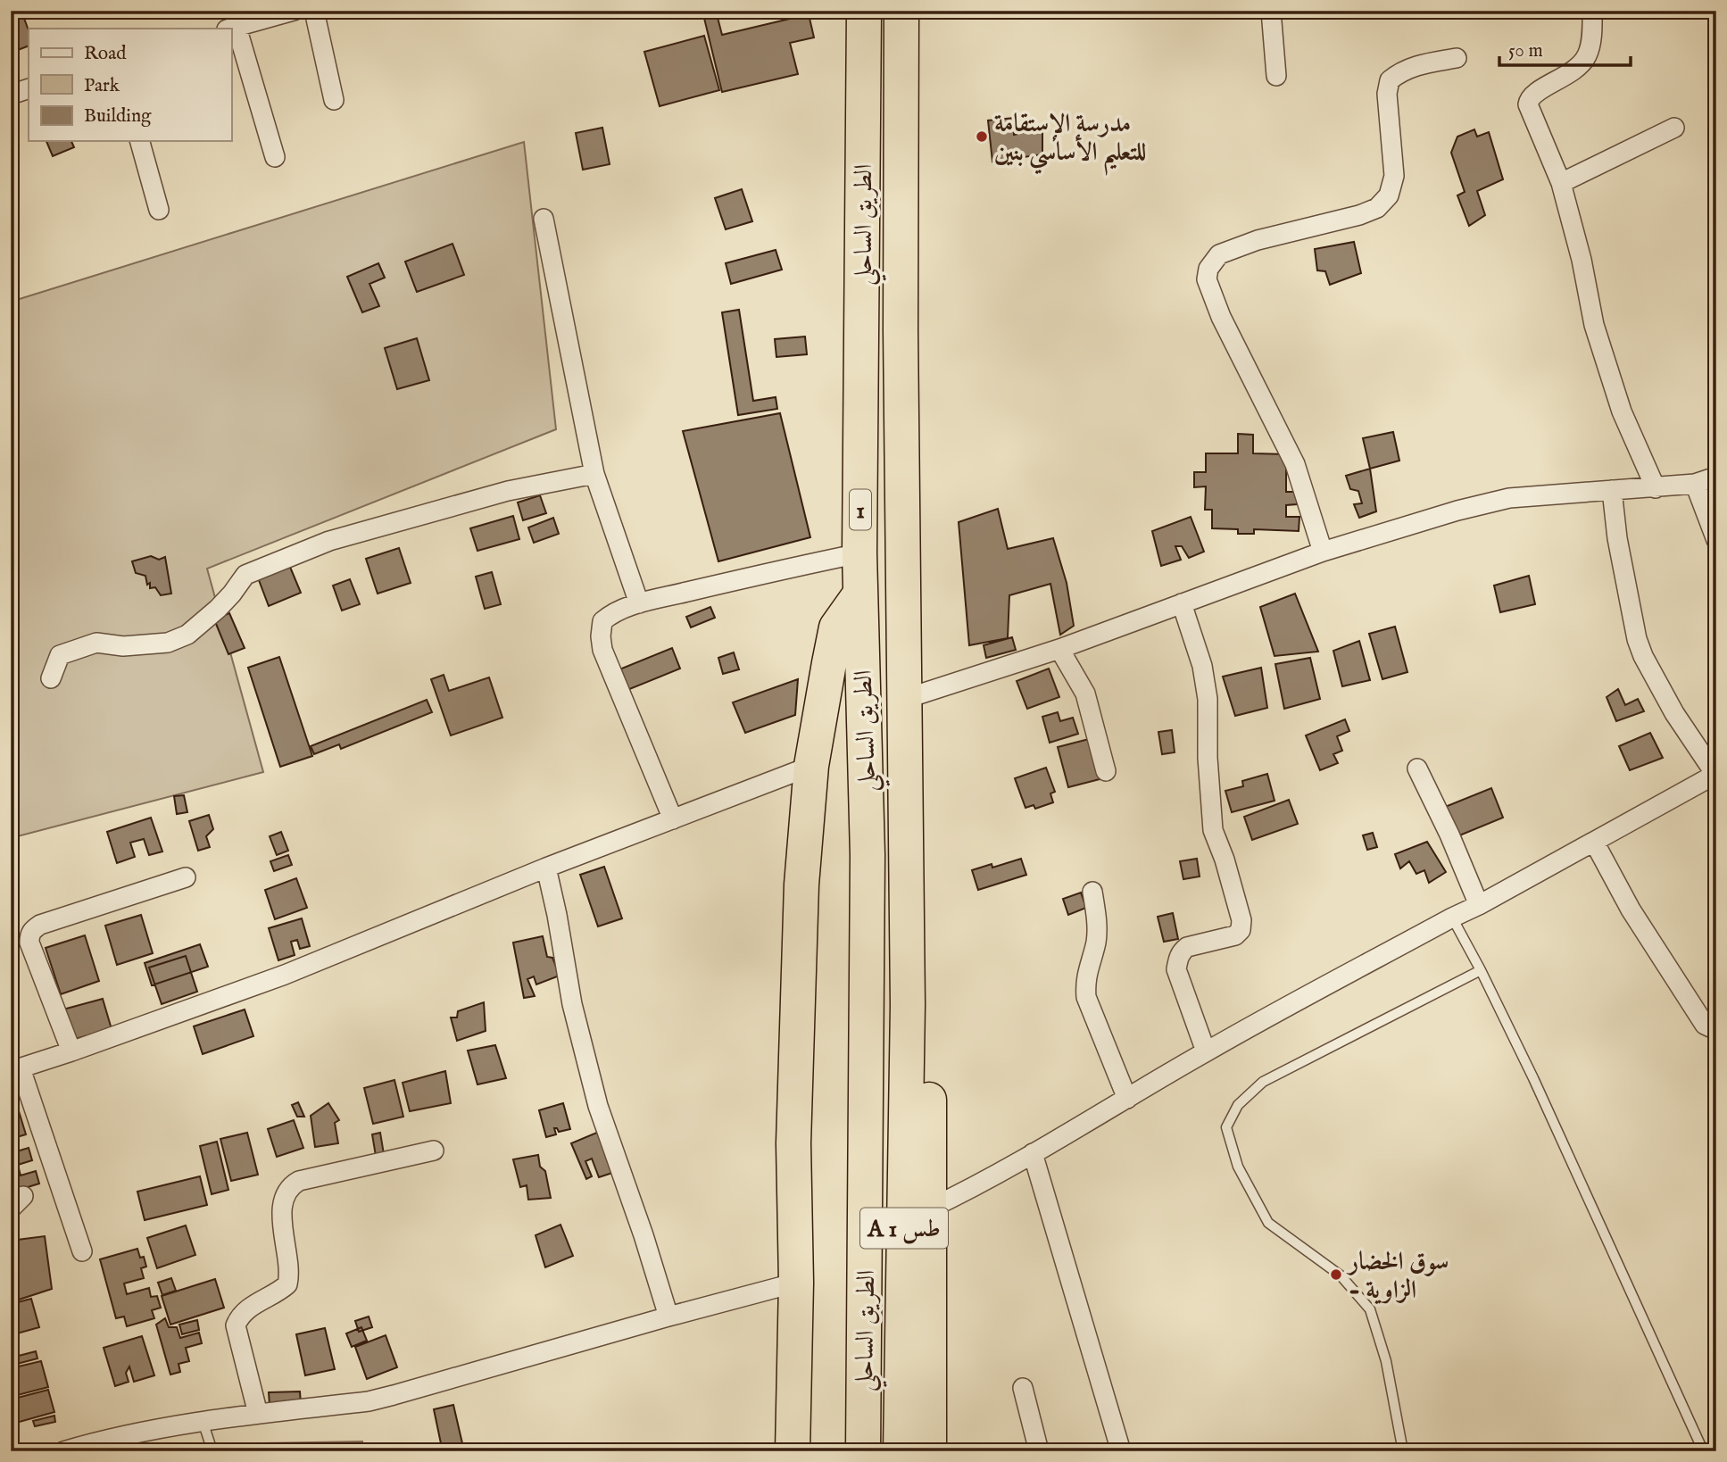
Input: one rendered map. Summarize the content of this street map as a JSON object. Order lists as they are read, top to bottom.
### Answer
{
  "streets": {
    "highway": ["الطريق الساحلي", "1", "A 1 طس"]
  },
  "places": ["مدرسة اﻹستقامة للتعليم اﻷساسي بنين", "سوق الخضار - الزاوية"],
  "legend": ["Road", "Park", "Building"],
  "scale_bar": "50 m"
}
